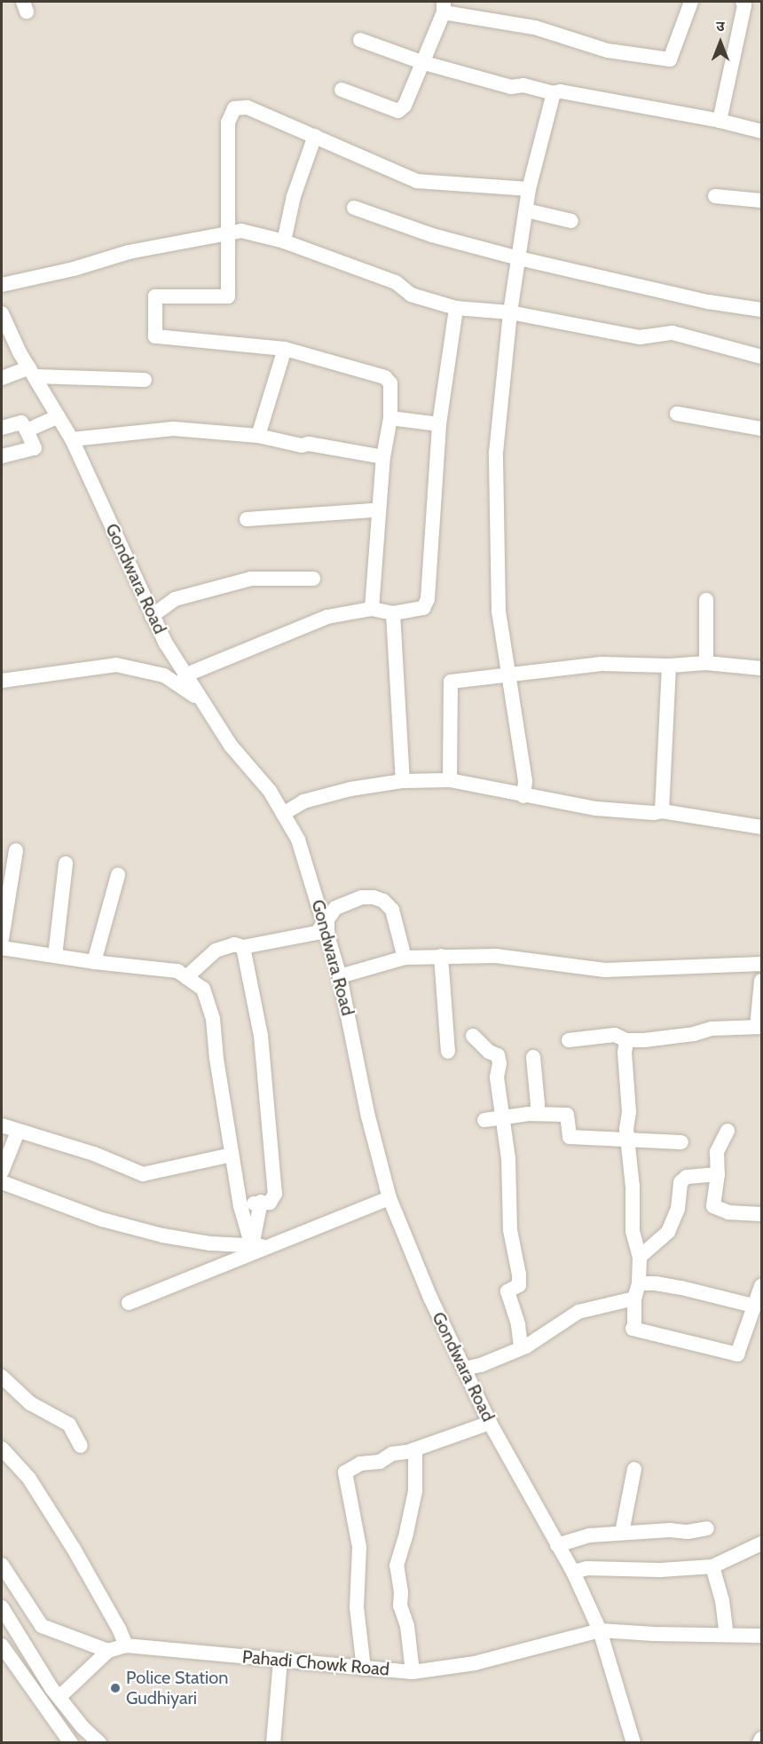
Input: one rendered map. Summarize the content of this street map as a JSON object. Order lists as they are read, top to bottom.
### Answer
{
  "streets": {
    "street": ["Gondwara Road", "Pahadi Chowk Road"]
  },
  "crossings": [
    ["Gondwara Road", "Pahadi Chowk Road"]
  ],
  "places": ["Police Station Gudhiyari"],
  "north": "top"
}
